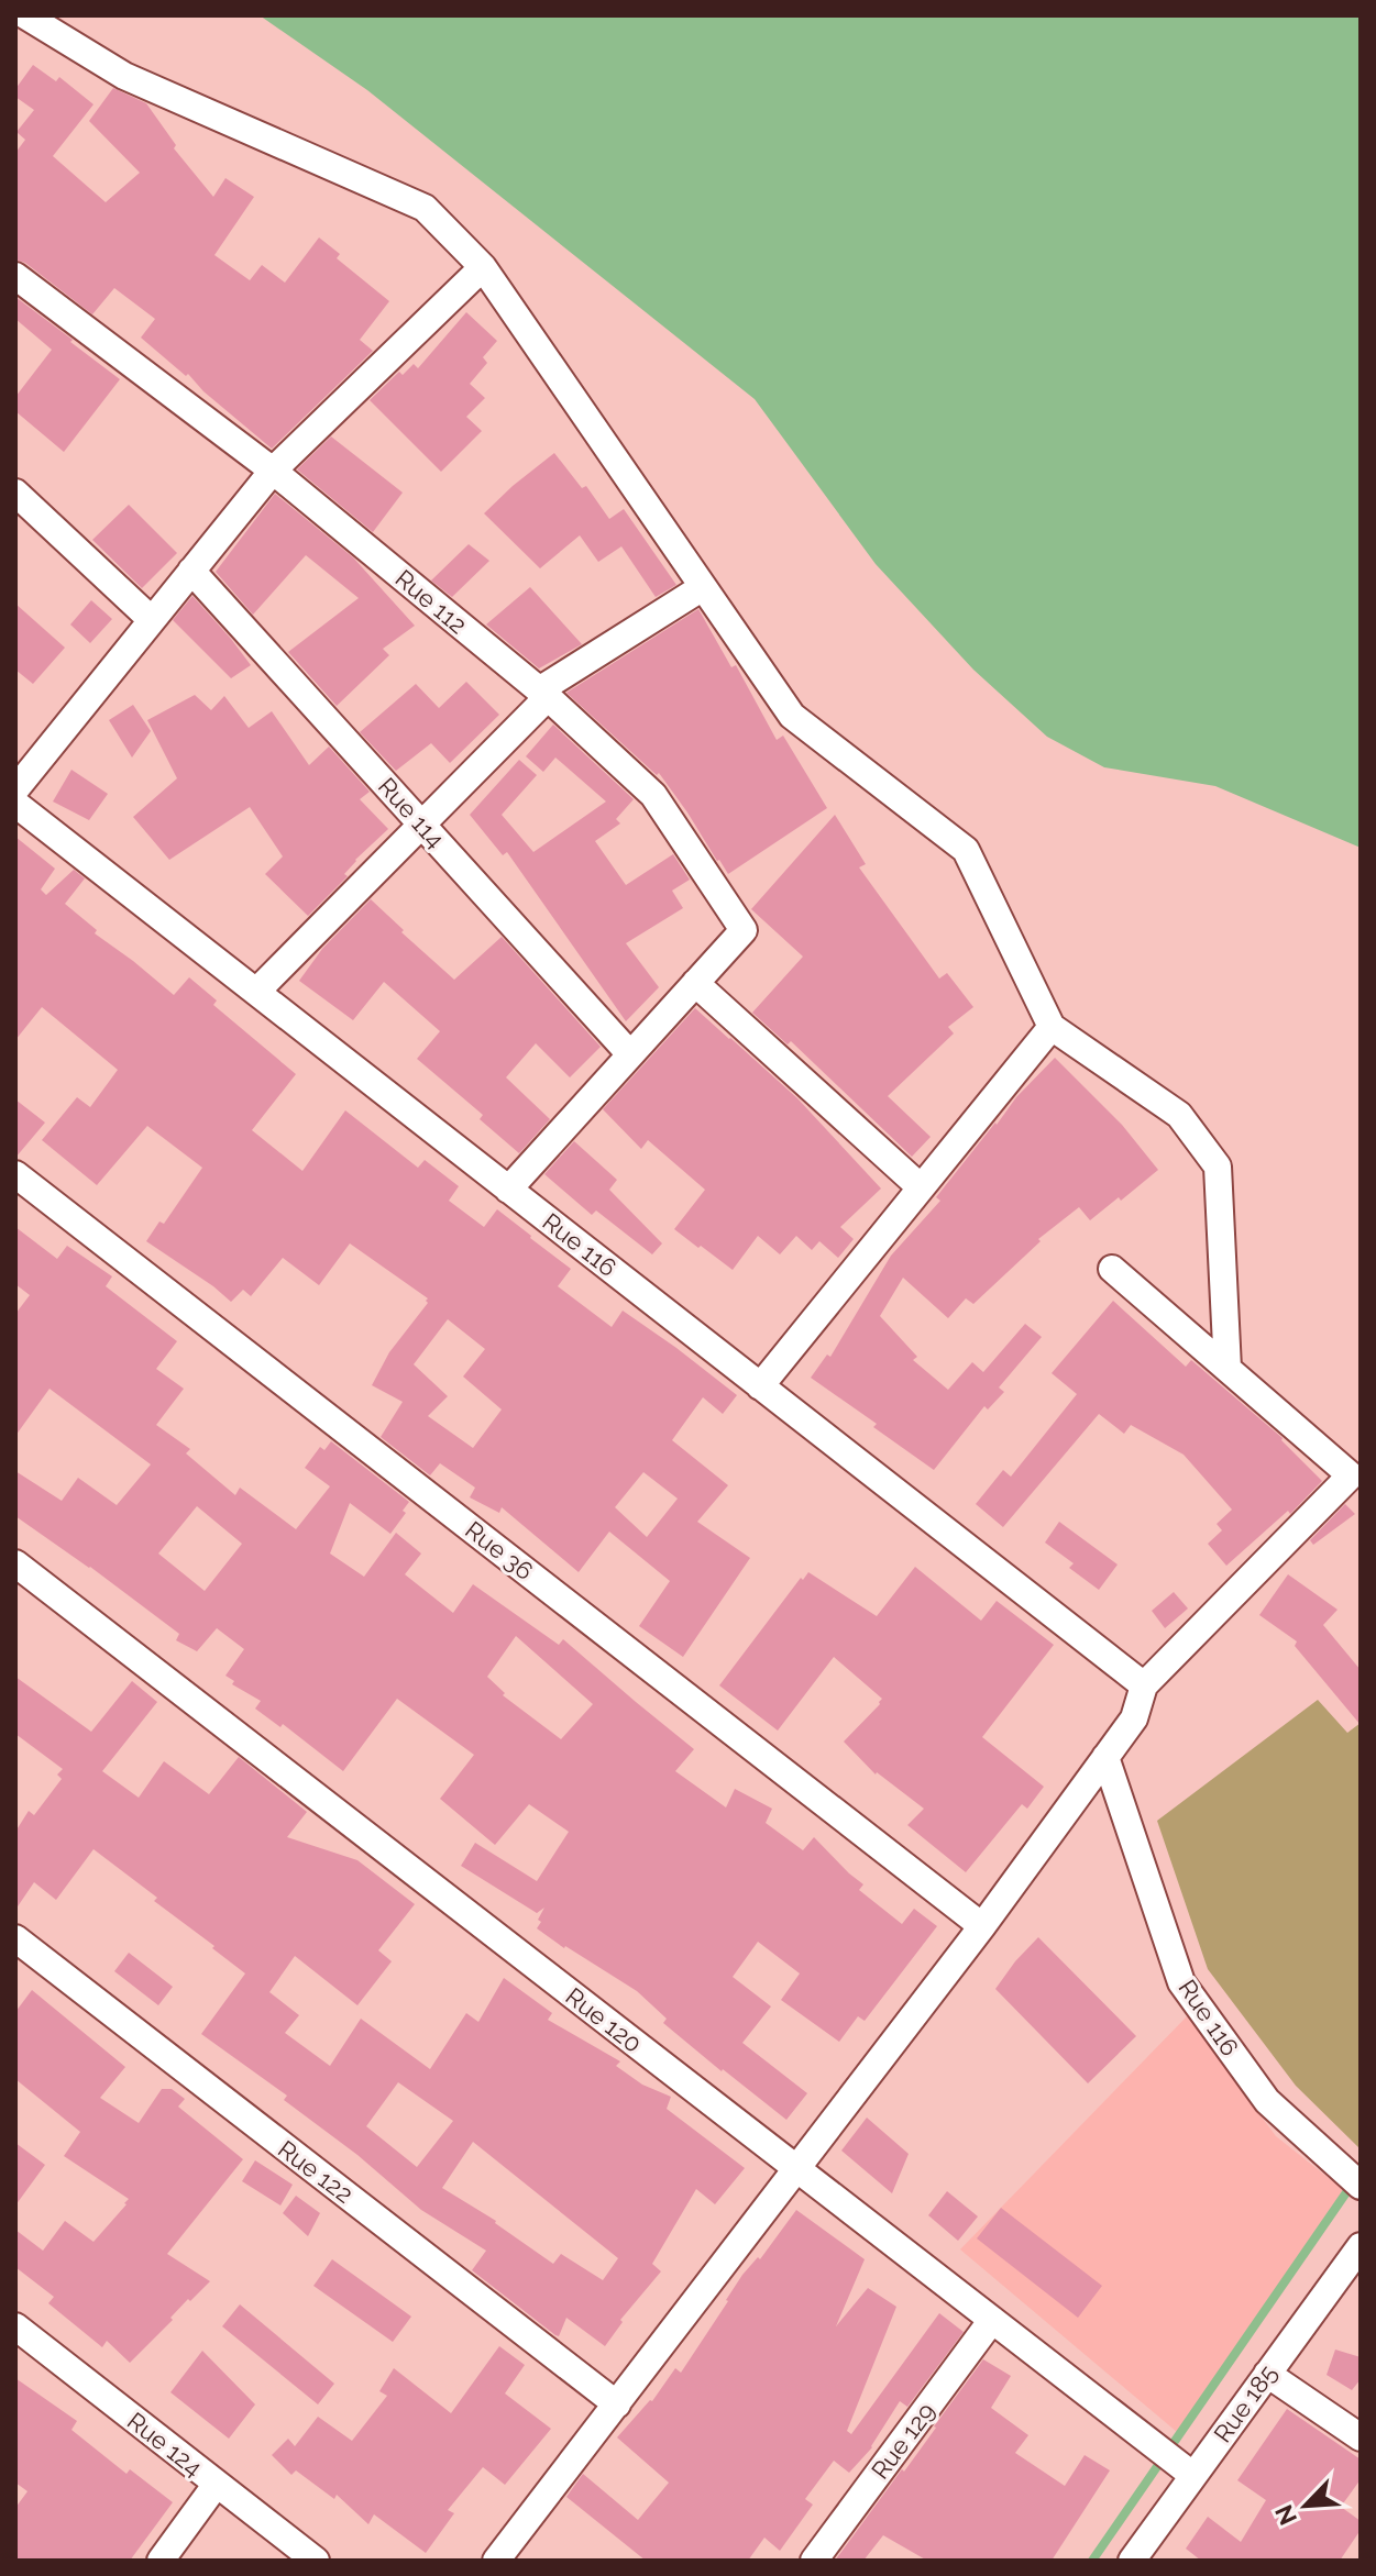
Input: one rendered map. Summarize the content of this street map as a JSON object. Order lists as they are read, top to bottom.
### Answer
{
  "streets": {
    "street": [
      "Rue 112",
      "Rue 114",
      "Rue 116",
      "Rue 36",
      "Rue 120",
      "Rue 122",
      "Rue 185",
      "Rue 129",
      "Rue 124"
    ]
  },
  "crossings": [
    ["Rue 112", "Rue 114"],
    ["Rue 112", "Rue 116"],
    ["Rue 120", "Rue 185"],
    ["Rue 120", "Rue 129"]
  ],
  "north": "bottom left"
}
